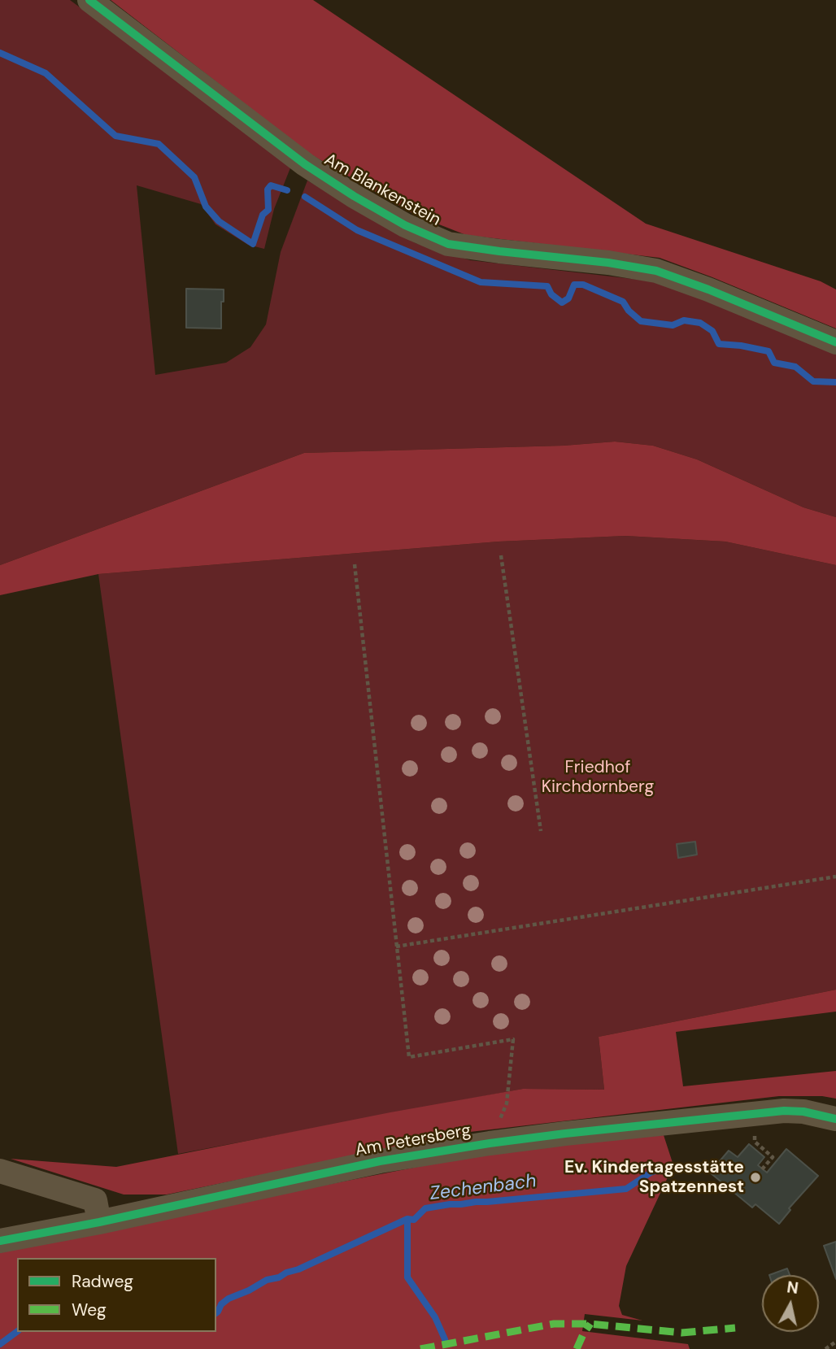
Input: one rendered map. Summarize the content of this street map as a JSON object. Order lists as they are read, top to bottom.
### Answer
{
  "streets": {
    "street": ["Am Blankenstein", "Am Petersberg"]
  },
  "water": ["Zechenbach"],
  "parks": ["Friedhof Kirchdornberg"],
  "places": ["Ev. Kindertagesstätte Spatzennest"],
  "legend": ["Radweg", "Weg"],
  "north": "top"
}
